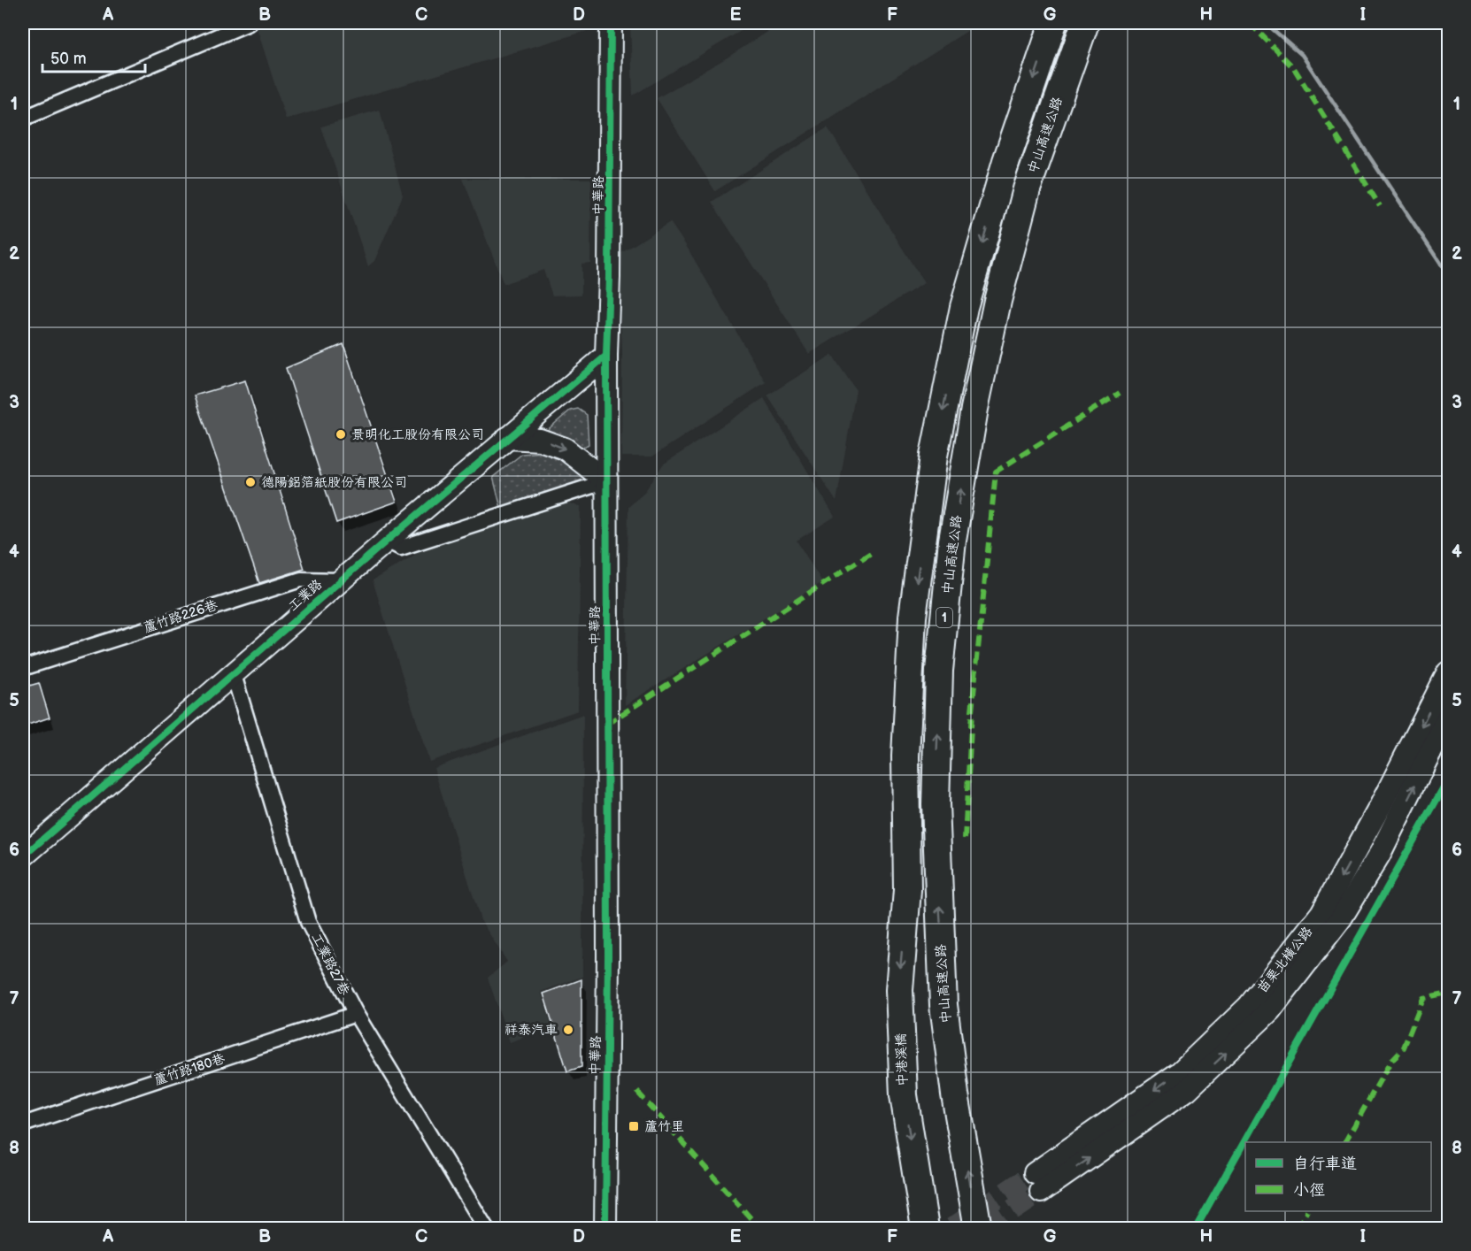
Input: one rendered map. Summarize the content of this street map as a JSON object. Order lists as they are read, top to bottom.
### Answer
{
  "streets": {
    "highway": ["中山高速公路", "1", "中港溪橋"],
    "street": [
      "中華路",
      "工業路",
      "蘆竹路226巷",
      "苗栗北橫公路",
      "工業路27巷",
      "蘆竹路180巷"
    ]
  },
  "crossings": [
    ["中華路", "工業路"],
    ["工業路", "蘆竹路226巷"],
    ["工業路", "工業路27巷"],
    ["工業路27巷", "蘆竹路180巷"]
  ],
  "one_way": ["中山高速公路", "中港溪橋"],
  "places": {
    "other": ["景明化工股份有限公司", "德陽鋁箔紙股份有限公司", "祥泰汽車"],
    "transit": ["蘆竹里"]
  },
  "legend": ["自行車道", "小徑"],
  "scale_bar": "50 m",
  "grid": {
    "columns": [
      "A",
      "B",
      "C",
      "D",
      "E",
      "F",
      "G",
      "H",
      "I"
    ],
    "rows": [
      "1",
      "2",
      "3",
      "4",
      "5",
      "6",
      "7",
      "8"
    ]
  }
}
